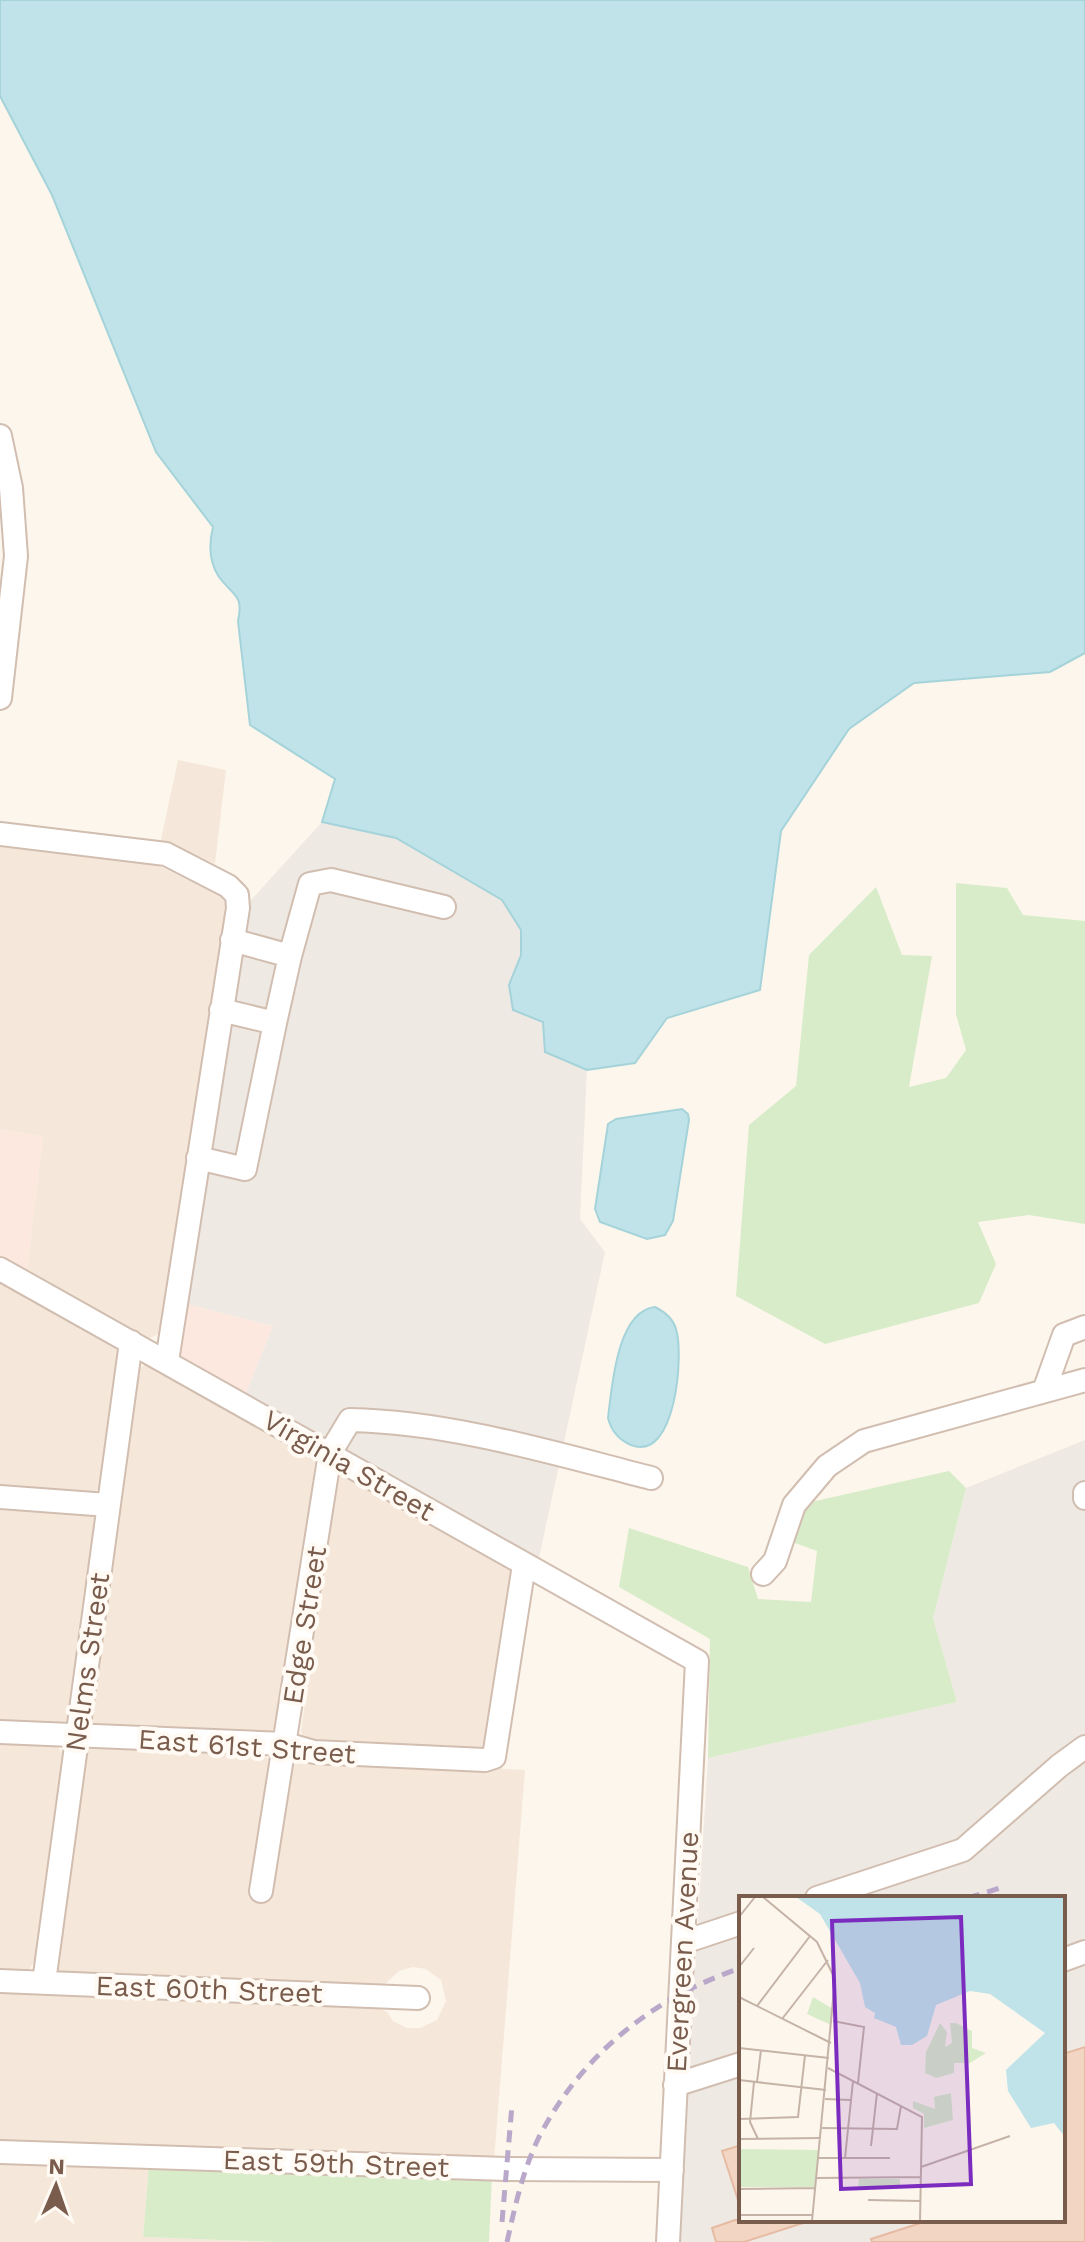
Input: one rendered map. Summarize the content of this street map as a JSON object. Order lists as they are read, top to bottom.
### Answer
{
  "streets": {
    "street": [
      "Virginia Street",
      "Edge Street",
      "Nelms Street",
      "East 61st Street",
      "Evergreen Avenue",
      "East 60th Street",
      "East 59th Street"
    ]
  },
  "crossings": [
    ["Virginia Street", "Edge Street"],
    ["Virginia Street", "Nelms Street"],
    ["Virginia Street", "East 61st Street"],
    ["Virginia Street", "Evergreen Avenue"],
    ["Edge Street", "East 61st Street"],
    ["Nelms Street", "East 61st Street"],
    ["Nelms Street", "East 60th Street"],
    ["Evergreen Avenue", "East 59th Street"]
  ],
  "north": "top"
}
